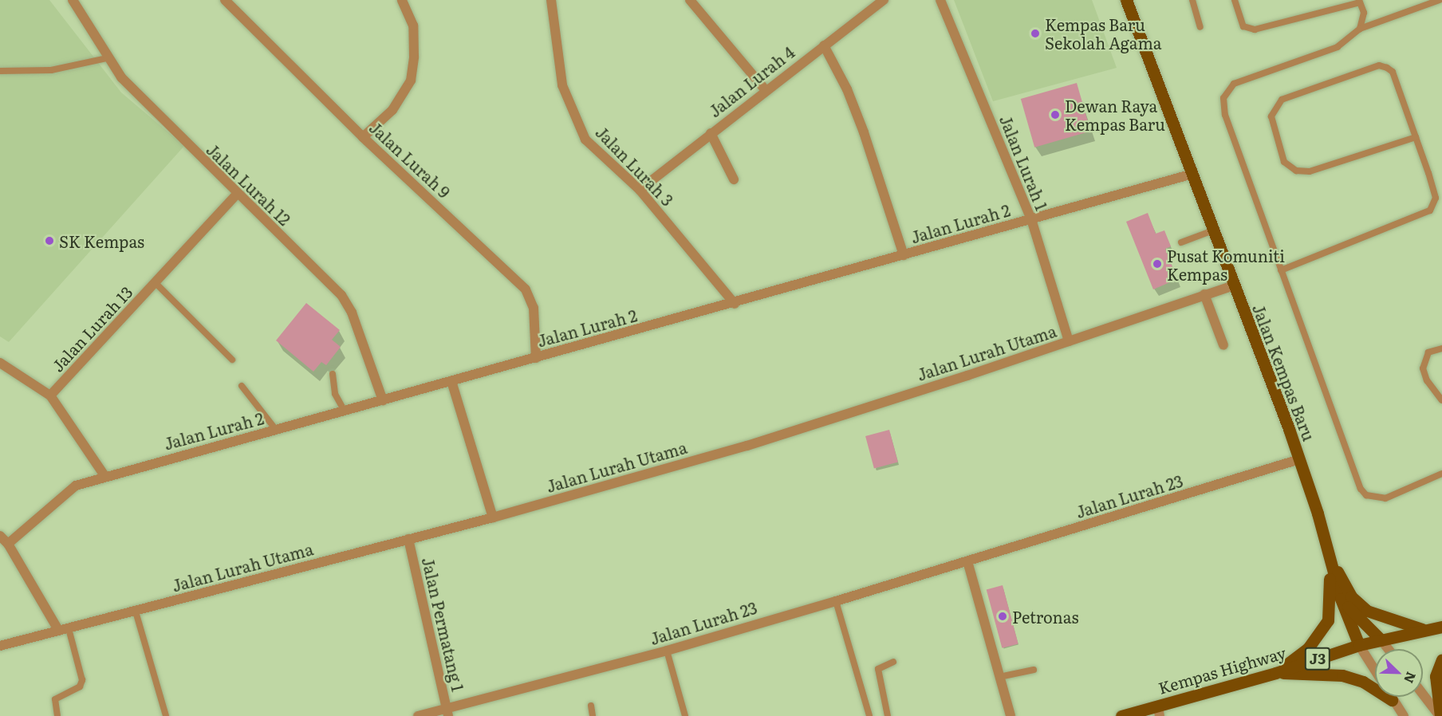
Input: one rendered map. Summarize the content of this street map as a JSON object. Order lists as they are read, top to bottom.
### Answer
{
  "streets": {
    "main road": ["Jalan Kempas Baru", "J3", "Kempas Highway"],
    "street": [
      "Jalan Lurah 4",
      "Jalan Lurah 9",
      "Jalan Lurah 1",
      "Jalan Lurah 3",
      "Jalan Lurah 12",
      "Jalan Lurah 2",
      "Jalan Lurah 13",
      "Jalan Lurah Utama",
      "Jalan Lurah 23",
      "Jalan Permatang 1"
    ]
  },
  "crossings": [
    ["Jalan Lurah 4", "Jalan Lurah 3"],
    ["Jalan Lurah 9", "Jalan Lurah 2"],
    ["Jalan Lurah 1", "Jalan Lurah 2"],
    ["Jalan Lurah 1", "Jalan Lurah Utama"],
    ["Jalan Lurah 3", "Jalan Lurah 2"],
    ["Jalan Lurah 12", "Jalan Lurah 2"],
    ["Jalan Lurah 12", "Jalan Lurah 13"],
    ["Jalan Lurah 2", "Jalan Kempas Baru"],
    ["Jalan Lurah Utama", "Jalan Kempas Baru"],
    ["Jalan Lurah Utama", "Jalan Permatang 1"],
    ["Jalan Kempas Baru", "Jalan Lurah 23"],
    ["Jalan Kempas Baru", "Kempas Highway"],
    ["Jalan Lurah 23", "Jalan Permatang 1"]
  ],
  "places": [
    "Kempas Baru Sekolah Agama",
    "Dewan Raya Kempas Baru",
    "SK Kempas",
    "Pusat Komuniti Kempas",
    "Petronas"
  ],
  "north": "bottom right"
}
